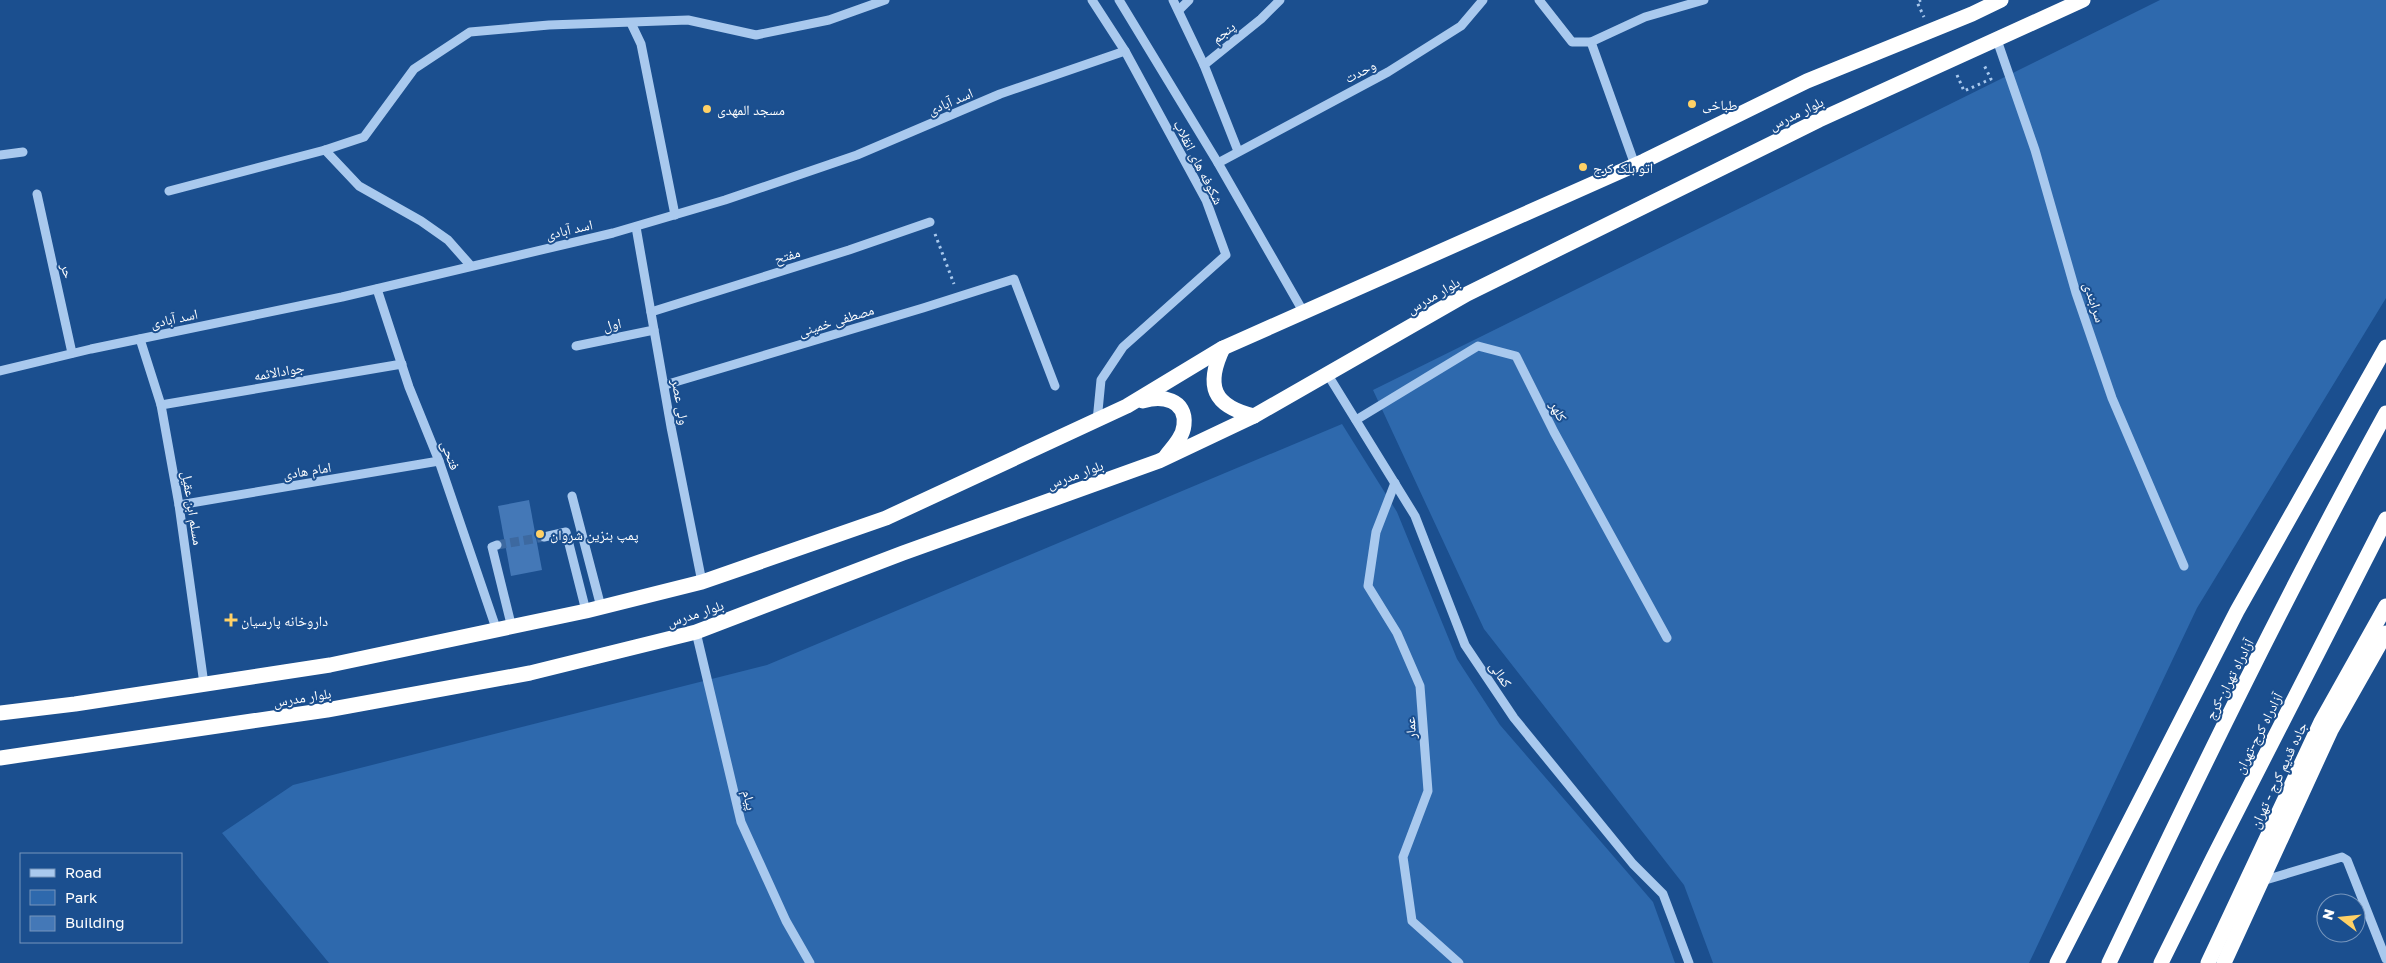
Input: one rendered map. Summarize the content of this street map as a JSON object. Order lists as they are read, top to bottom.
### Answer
{
  "streets": {
    "highway": [
      "بلوار مدرس",
      "آزادراه تهران-کرج",
      "آزادراه کرج-تهران",
      "جاده قدیم کرج - تهران"
    ],
    "street": [
      "پنجم",
      "وحدت",
      "اسد آبادی",
      "شکوفه های انقلاب",
      "مفتح",
      "حر",
      "سرابندی",
      "مصطفی خمینی",
      "اول",
      "جوادالائمه",
      "ولی عصر",
      "کلهر",
      "فتحی",
      "امام هادی",
      "مسلم ابن عقیل",
      "کمالی",
      "عمار",
      "پیام"
    ]
  },
  "crossings": [
    ["وحدت", "شکوفه های انقلاب"],
    ["اسد آبادی", "شکوفه های انقلاب"],
    ["اسد آبادی", "حر"],
    ["اسد آبادی", "ولی عصر"],
    ["اسد آبادی", "فتحی"],
    ["اسد آبادی", "مسلم ابن عقیل"],
    ["بلوار مدرس", "شکوفه های انقلاب"],
    ["بلوار مدرس", "سرابندی"],
    ["بلوار مدرس", "ولی عصر"],
    ["بلوار مدرس", "فتحی"],
    ["بلوار مدرس", "مسلم ابن عقیل"],
    ["بلوار مدرس", "کمالی"],
    ["بلوار مدرس", "پیام"],
    ["مفتح", "ولی عصر"],
    ["مصطفی خمینی", "ولی عصر"],
    ["اول", "ولی عصر"],
    ["جوادالائمه", "فتحی"],
    ["جوادالائمه", "مسلم ابن عقیل"],
    ["کلهر", "کمالی"],
    ["فتحی", "امام هادی"],
    ["امام هادی", "مسلم ابن عقیل"],
    ["کمالی", "عمار"]
  ],
  "places": {
    "other": [
      "طباخی",
      "مسجد المهدی",
      "اتو بلک کرج",
      "پمپ بنزین شروان"
    ],
    "health": ["داروخانه پارسیان"]
  },
  "legend": ["Road", "Park", "Building"],
  "north": "left"
}
